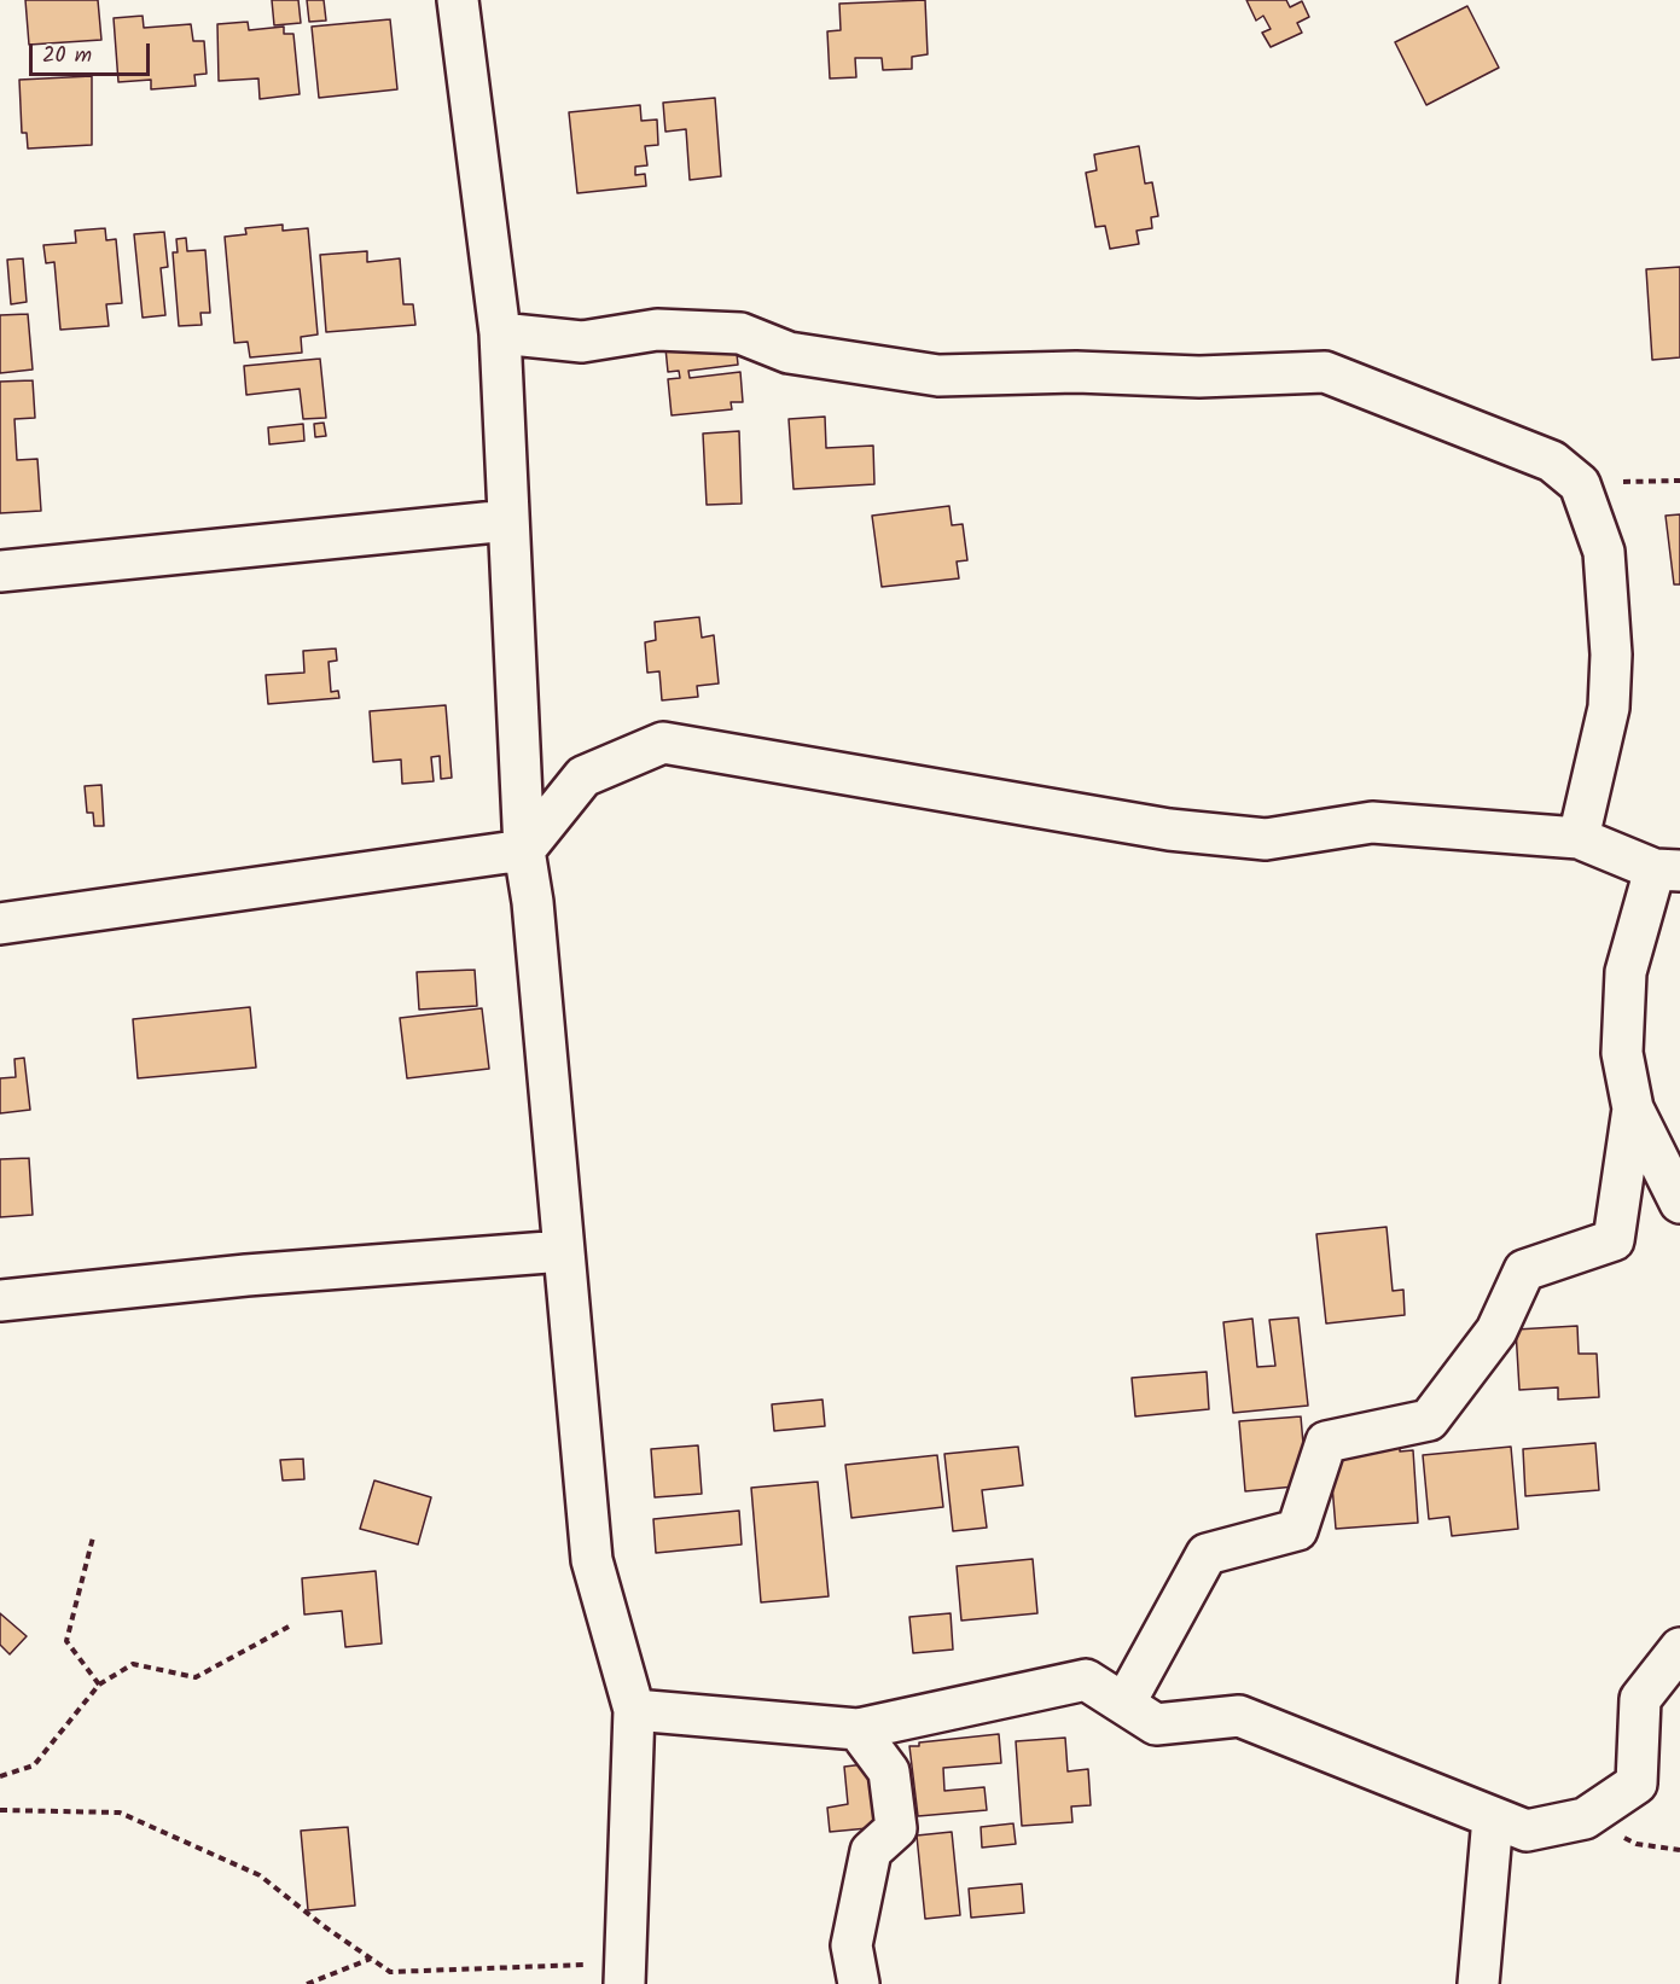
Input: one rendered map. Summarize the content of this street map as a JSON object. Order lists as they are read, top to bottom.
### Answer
{
  "scale_bar": "20 m"
}
